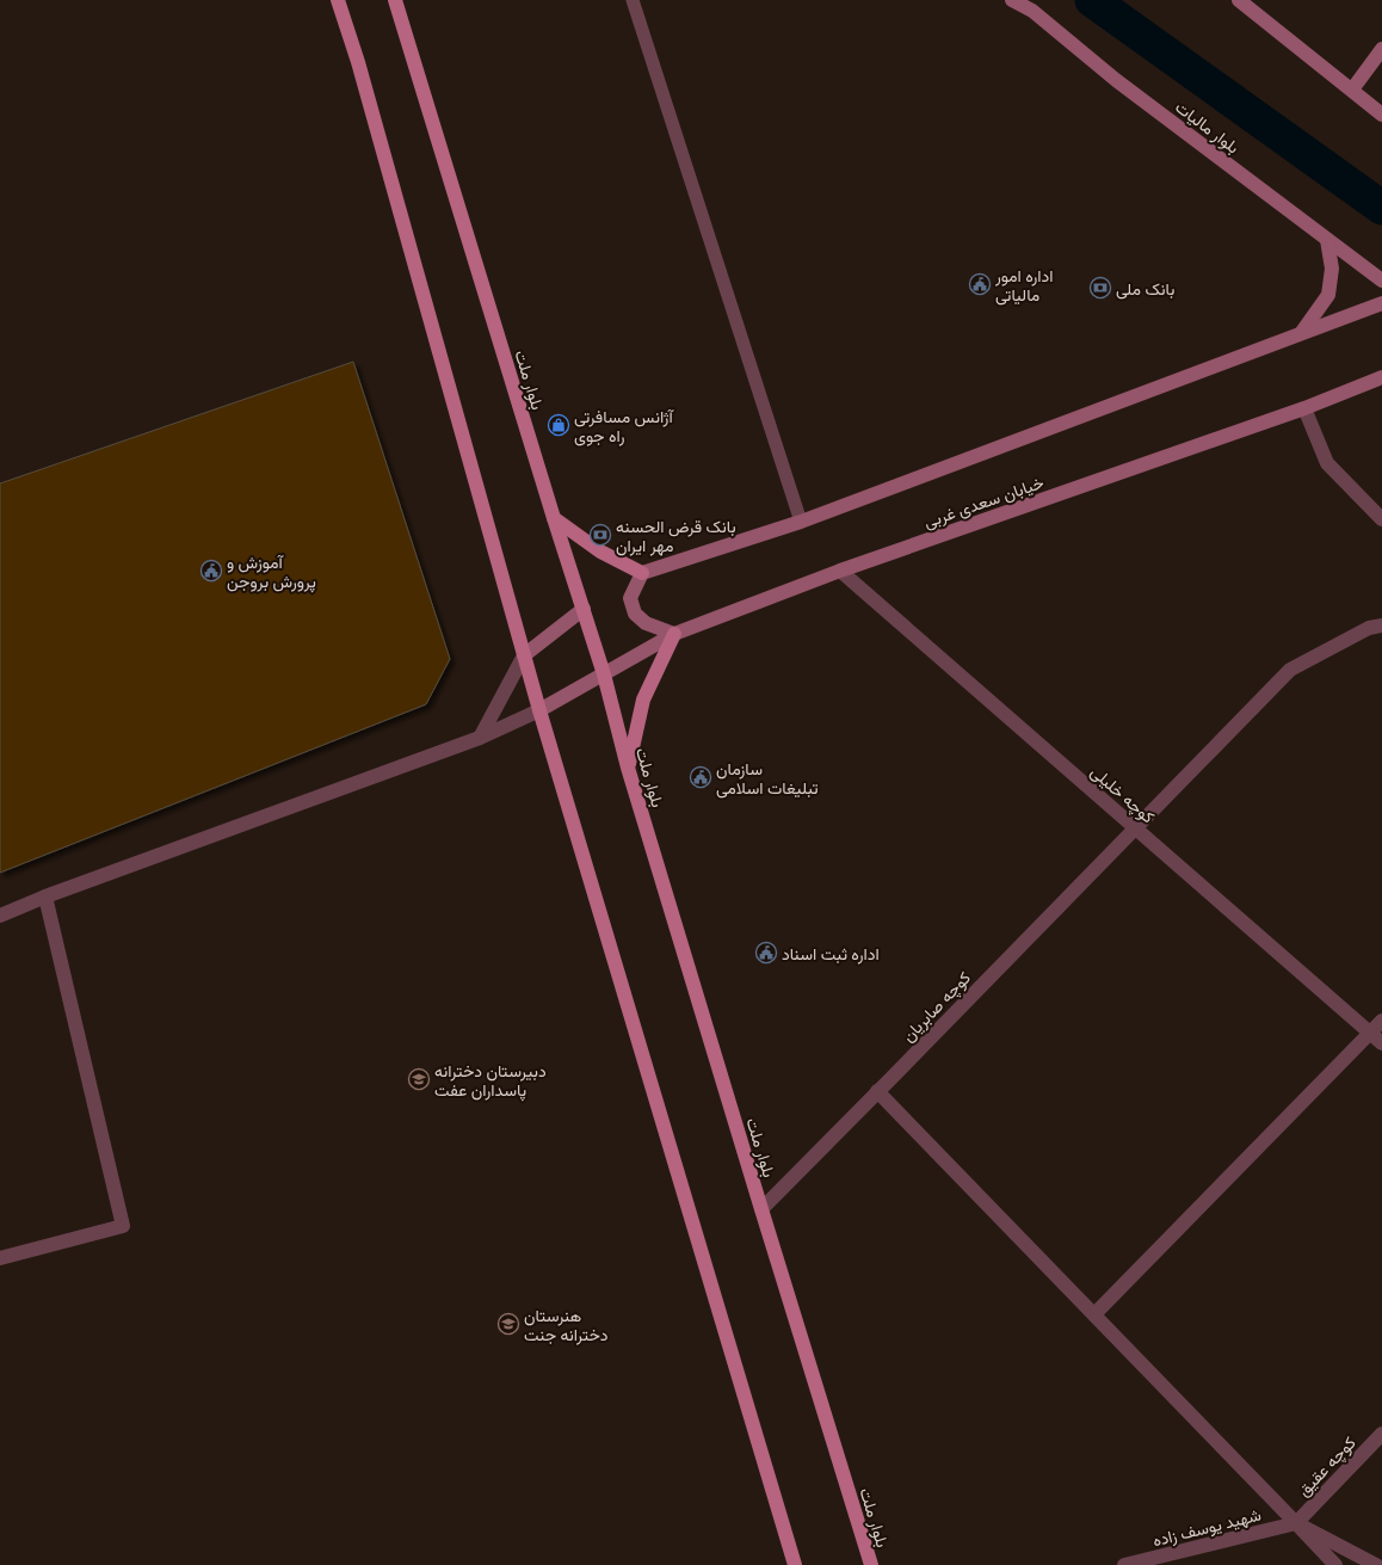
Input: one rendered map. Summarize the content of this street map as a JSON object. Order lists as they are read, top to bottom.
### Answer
{
  "streets": {
    "main road": ["بلوار ملت"],
    "street": [
      "بلوار مالیات",
      "خیابان سعدی غربی",
      "کوچه خلیلی",
      "کوچه صابریان",
      "کوچه عقیق",
      "شهید یوسف زاده"
    ]
  },
  "crossings": [
    ["بلوار ملت", "خیابان سعدی غربی"],
    ["بلوار ملت", "کوچه صابریان"],
    ["خیابان سعدی غربی", "کوچه خلیلی"],
    ["کوچه خلیلی", "کوچه صابریان"],
    ["کوچه عقیق", "شهید یوسف زاده"]
  ],
  "places": {
    "public building": [
      "اداره امور مالیاتی",
      "آموزش و پرورش بروجن",
      "سازمان تبلیغات اسلامی",
      "اداره ثبت اسناد"
    ],
    "bank": ["بانک ملی", "بانک قرض الحسنه مهر ایران"],
    "shop": ["آژانس مسافرتی راه جوی"],
    "school or university": ["دبیرستان دخترانه پاسداران عفت", "هنرستان دخترانه جنت"]
  }
}
